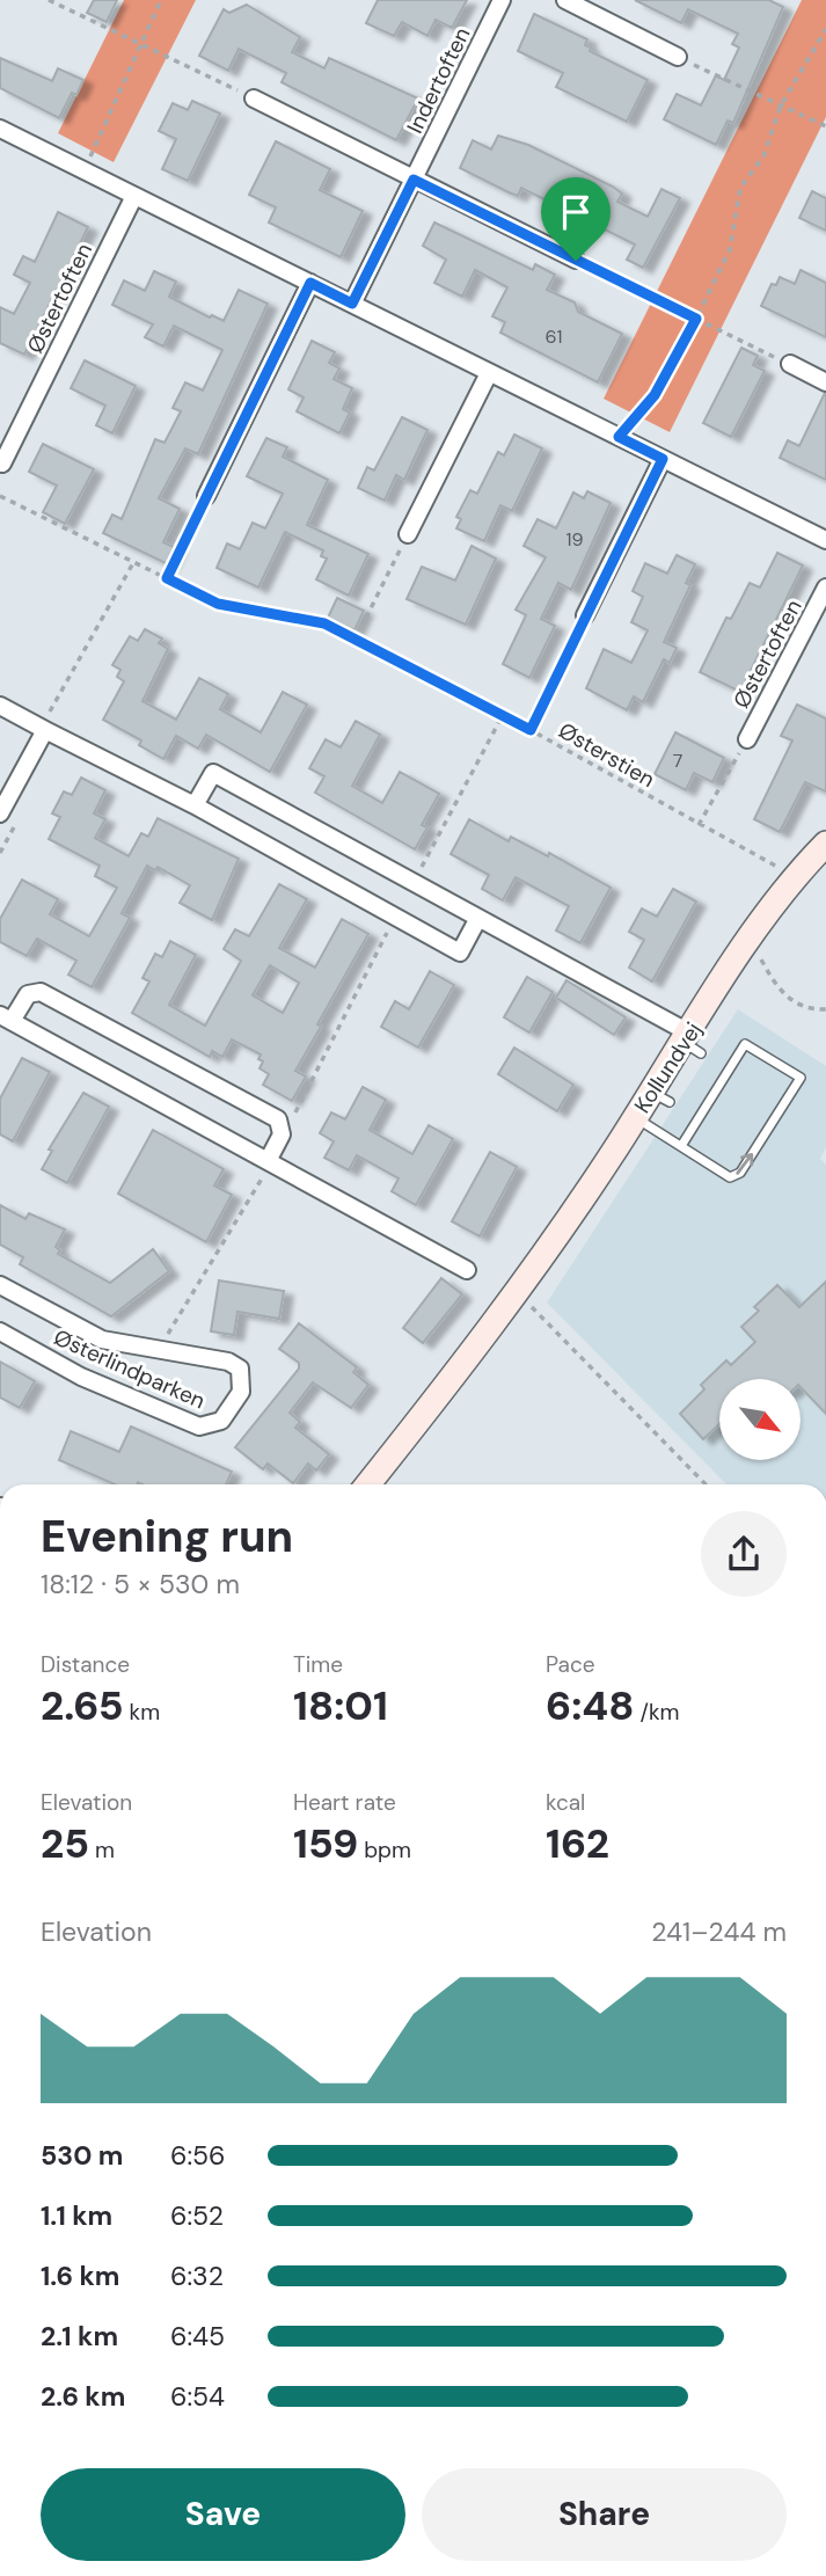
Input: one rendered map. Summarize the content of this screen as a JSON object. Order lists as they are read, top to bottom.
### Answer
{
  "streets": {
    "street": [
      "Indertoften",
      "Østertoften",
      "Kollundvej",
      "Østerlindparken"
    ],
    "path": ["Østerstien"]
  },
  "crossings": [
    ["Østerstien", "Kollundvej"]
  ],
  "house_numbers": ["61", "19", "7"],
  "north": "bottom right",
  "page": {
    "heading": ["Evening run", "18:12 · 5 × 530 m"],
    "stats": [
      ["Distance", "2.65 km"],
      ["Time", "18:01"],
      ["Pace", "6:48 /km"],
      ["Elevation", "25 m"],
      ["Heart rate", "159 bpm"],
      ["kcal", "162"]
    ],
    "chart": ["Elevation", "241–244 m"],
    "list": [
      {
        "name": "530 m",
        "note": "6:56"
      },
      {
        "name": "1.1 km",
        "note": "6:52"
      },
      {
        "name": "1.6 km",
        "note": "6:32"
      },
      {
        "name": "2.1 km",
        "note": "6:45"
      },
      {
        "name": "2.6 km",
        "note": "6:54"
      }
    ],
    "buttons": ["Save", "Share"]
  }
}
